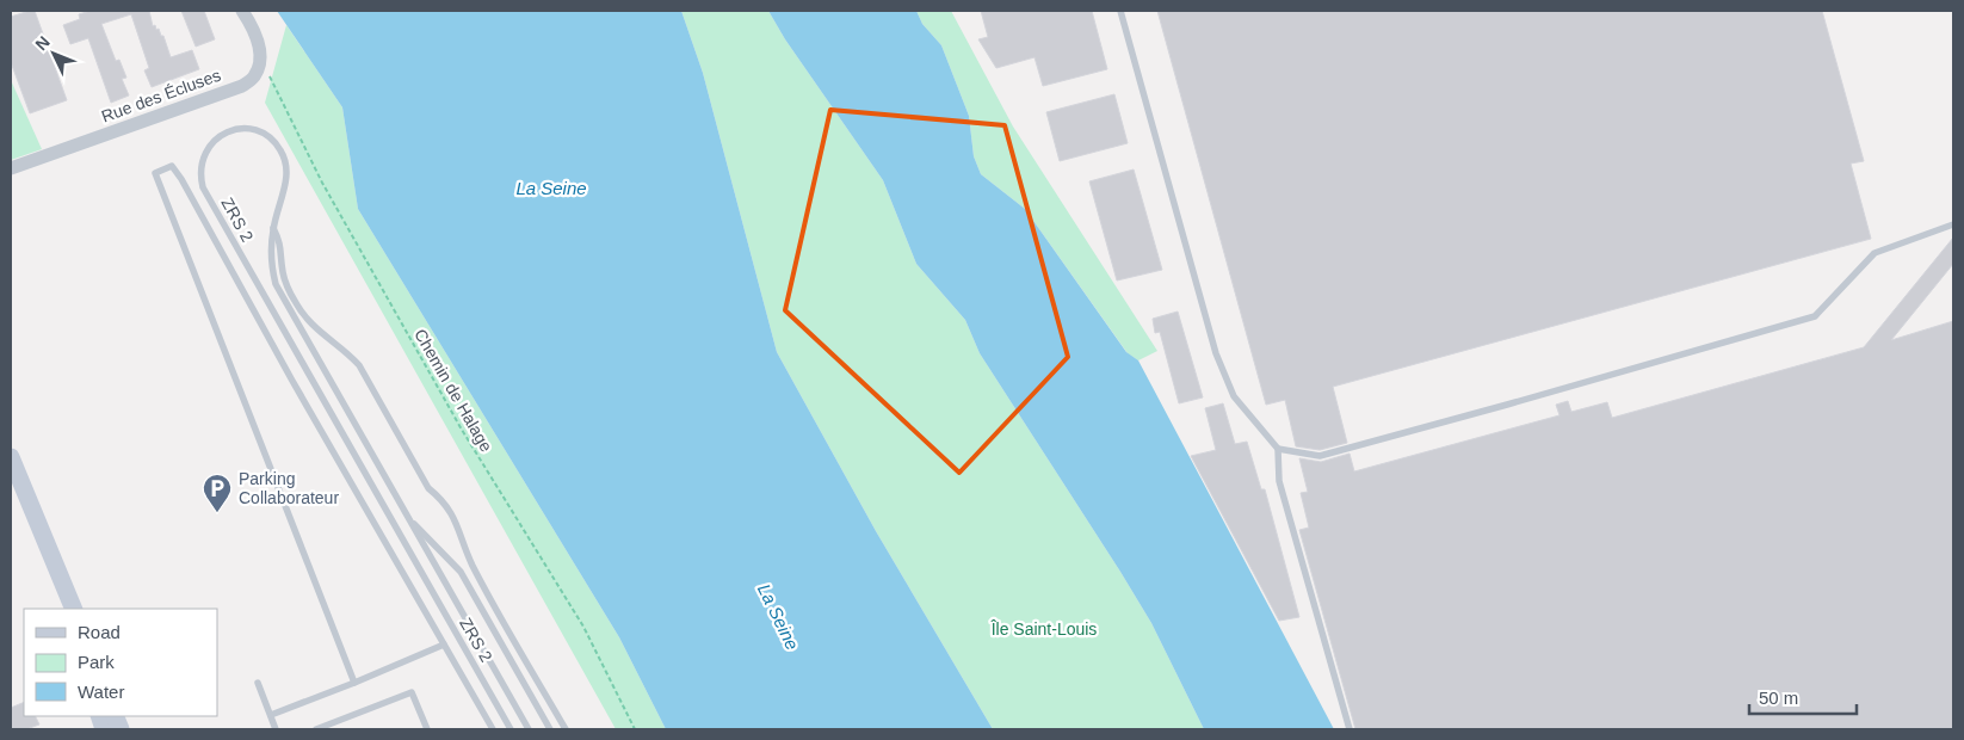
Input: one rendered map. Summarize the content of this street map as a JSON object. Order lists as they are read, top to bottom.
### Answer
{
  "streets": {
    "street": ["Rue des Écluses"],
    "lane": ["ZRS 2"],
    "path": ["Chemin de Halage"]
  },
  "crossings": [
    ["Rue des Écluses", "Chemin de Halage"]
  ],
  "water": ["La Seine"],
  "parks": ["Île Saint-Louis"],
  "places": {
    "parking": ["Parking Collaborateur"]
  },
  "legend": ["Road", "Park", "Water"],
  "scale_bar": "50 m",
  "north": "top left"
}
